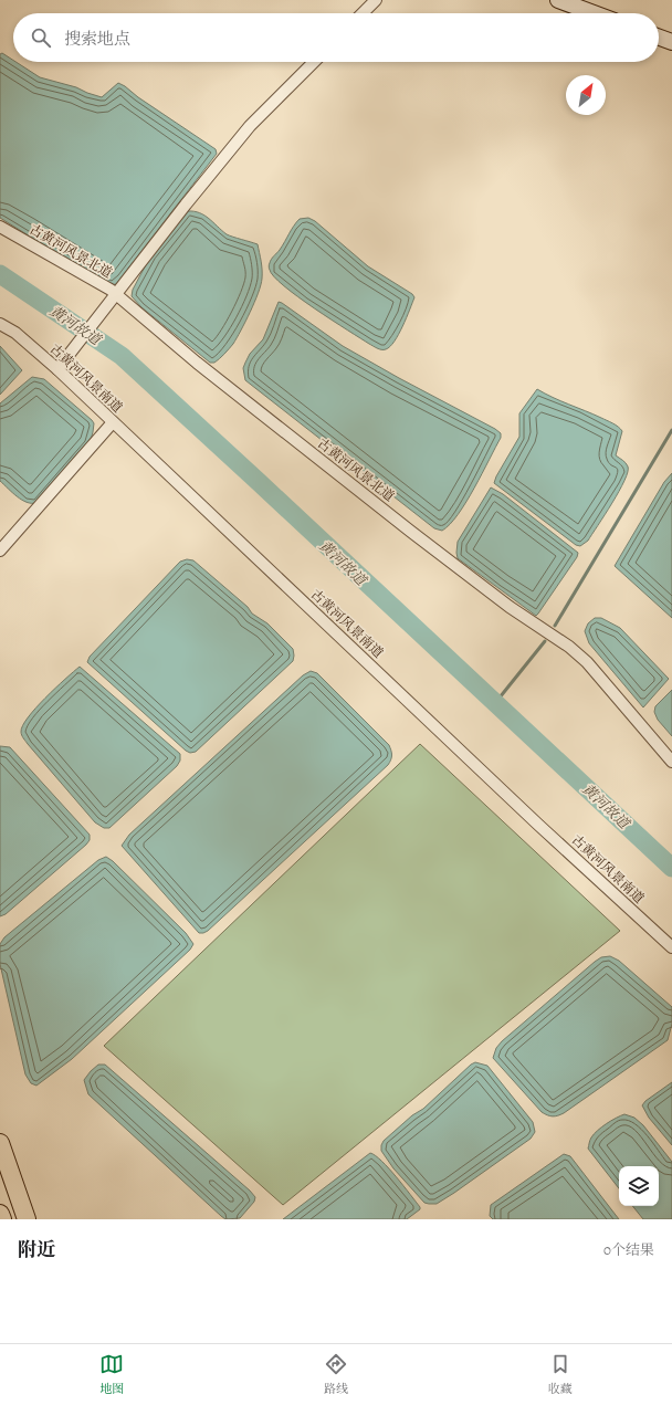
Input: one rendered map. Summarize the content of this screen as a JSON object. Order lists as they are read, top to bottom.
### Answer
{
  "streets": {
    "street": ["古黄河风景北道", "古黄河风景南道"]
  },
  "water": ["黄河故道"],
  "north": "top right",
  "page": {
    "search": "搜索地点",
    "heading": ["附近", "0个结果"],
    "nav": ["地图", "路线", "收藏"]
  }
}
